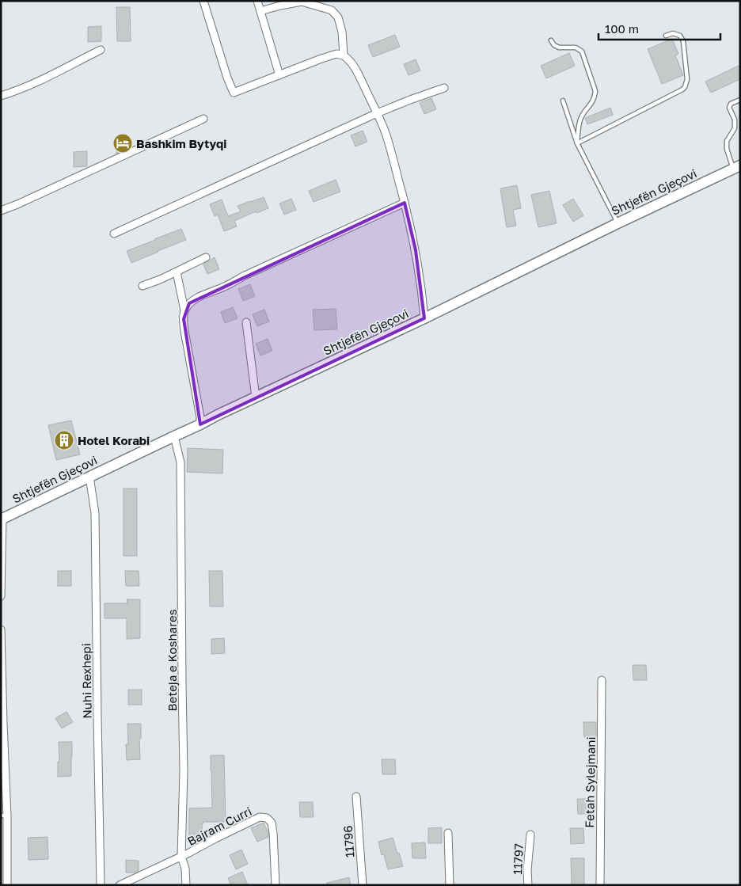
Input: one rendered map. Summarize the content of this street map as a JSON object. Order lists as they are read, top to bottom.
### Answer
{
  "streets": {
    "street": [
      "Shtjefën Gjeçovi",
      "Beteja e Koshares",
      "Nuhi Rexhepi",
      "Fetah Sylejmani",
      "Bajram Curri",
      "11796",
      "11797"
    ]
  },
  "crossings": [
    ["Shtjefën Gjeçovi", "Beteja e Koshares"],
    ["Shtjefën Gjeçovi", "Nuhi Rexhepi"],
    ["Beteja e Koshares", "Bajram Curri"]
  ],
  "places": {
    "hotel": ["Bashkim Bytyqi"],
    "building": ["Hotel Korabi"]
  },
  "scale_bar": "100 m"
}
